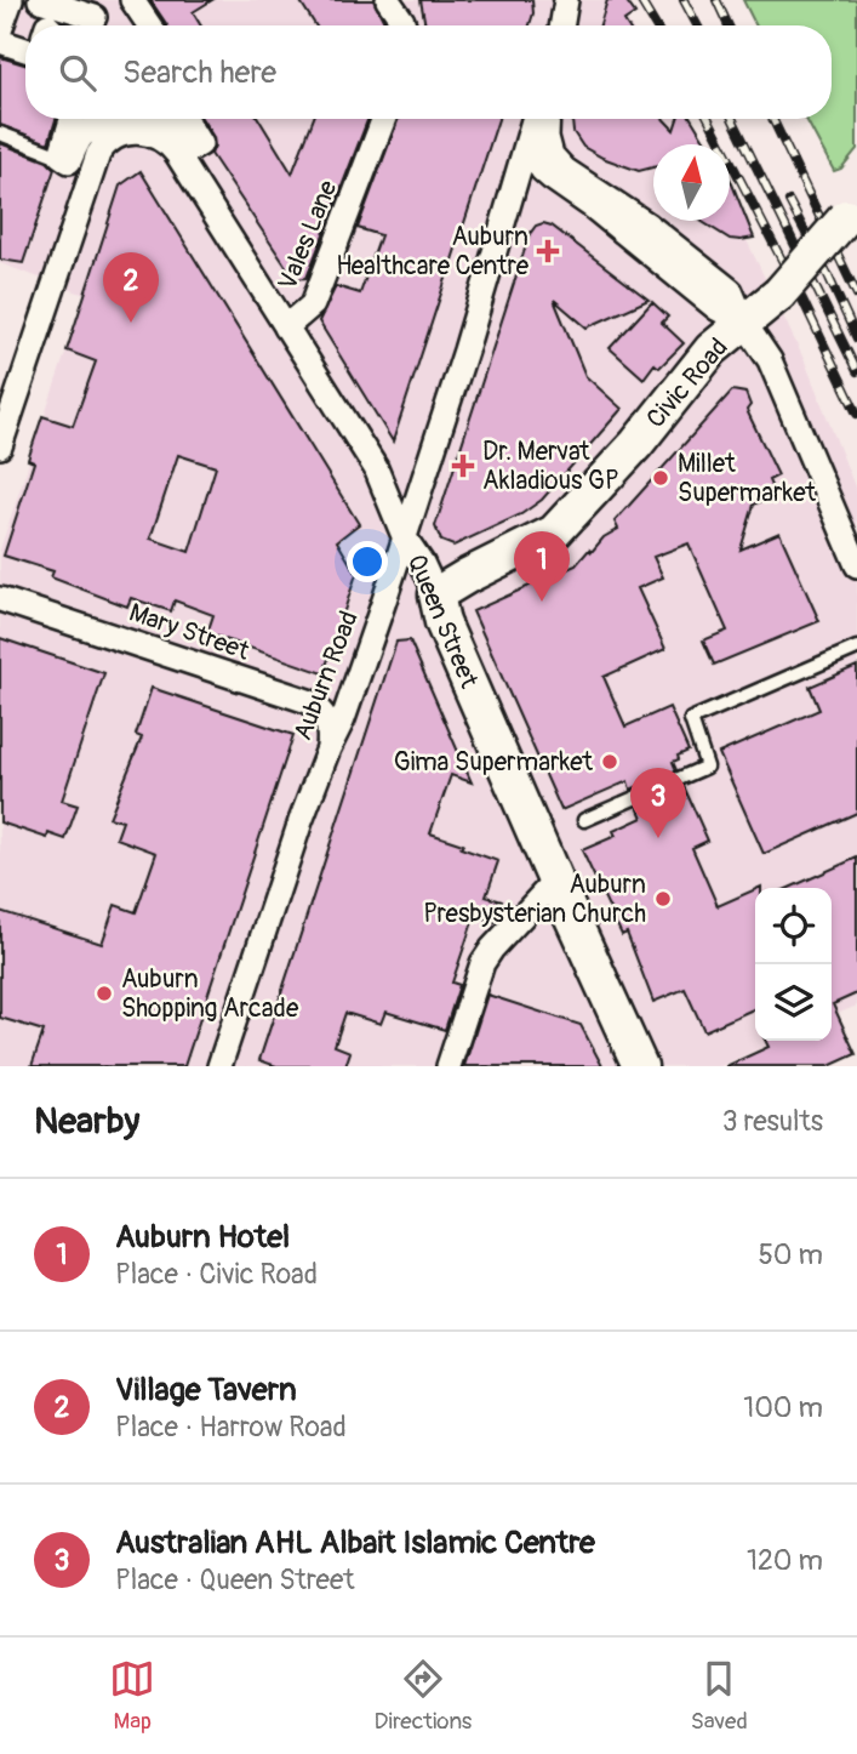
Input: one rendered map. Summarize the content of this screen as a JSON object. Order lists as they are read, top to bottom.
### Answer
{
  "streets": {
    "street": [
      "Vales Lane",
      "Civic Road",
      "Queen Street",
      "Mary Street",
      "Auburn Road"
    ]
  },
  "crossings": [
    ["Vales Lane", "Queen Street"],
    ["Civic Road", "Queen Street"],
    ["Queen Street", "Auburn Road"],
    ["Mary Street", "Auburn Road"]
  ],
  "places": {
    "health": ["Auburn Healthcare Centre", "Dr. Mervat Akladious GP"],
    "other": [
      "Millet Supermarket",
      "Gima Supermarket",
      "Auburn Presbysterian Church",
      "Auburn Shopping Arcade"
    ]
  },
  "north": "top",
  "page": {
    "search": "Search here",
    "pins": ["2", "1", "3"],
    "heading": ["Nearby", "3 results"],
    "list": [
      {
        "mark": "1",
        "name": "Auburn Hotel",
        "note": "Place · Civic Road",
        "value": "50 m"
      },
      {
        "mark": "2",
        "name": "Village Tavern",
        "note": "Place · Harrow Road",
        "value": "100 m"
      },
      {
        "mark": "3",
        "name": "Australian AHL Albait Islamic Centre",
        "note": "Place · Queen Street",
        "value": "120 m"
      }
    ],
    "nav": ["Map", "Directions", "Saved"]
  }
}
